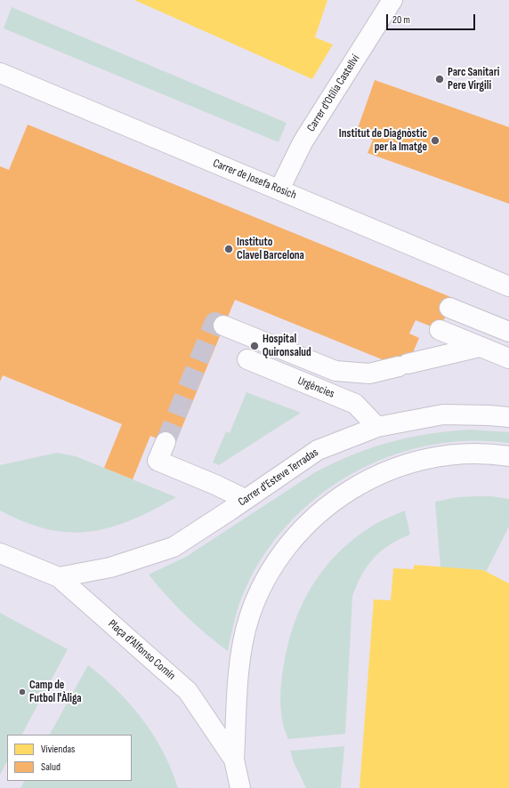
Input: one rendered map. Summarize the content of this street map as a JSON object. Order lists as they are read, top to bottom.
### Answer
{
  "streets": {
    "street": [
      "Carrer d'Otília Castellví",
      "Carrer de Josefa Rosich",
      "Urgències",
      "Carrer d'Esteve Terradas",
      "Plaça d'Alfonso Comín"
    ]
  },
  "crossings": [
    ["Carrer d'Otília Castellví", "Carrer de Josefa Rosich"],
    ["Urgències", "Carrer d'Esteve Terradas"],
    ["Carrer d'Esteve Terradas", "Plaça d'Alfonso Comín"]
  ],
  "places": [
    "Parc Sanitari Pere Virgili",
    "Institut de Diagnòstic per la Imatge",
    "Instituto Clavel Barcelona",
    "Hospital Quironsalud",
    "Camp de Futbol l'Àliga"
  ],
  "legend": ["Viviendas", "Salud"],
  "scale_bar": "20 m"
}
